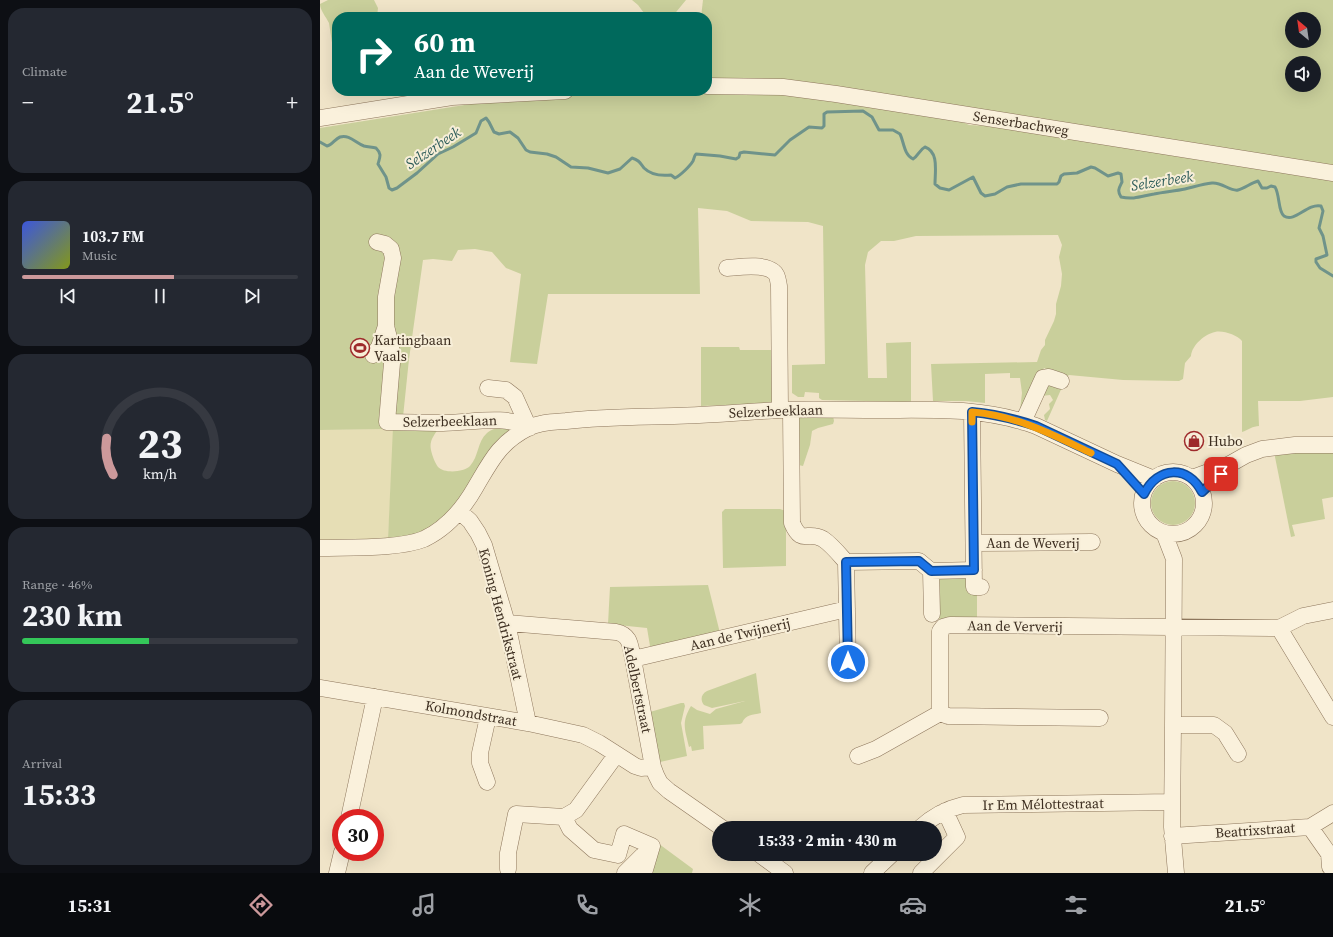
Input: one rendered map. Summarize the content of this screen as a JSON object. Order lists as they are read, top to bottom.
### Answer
{
  "streets": {
    "street": [
      "Senserbachweg",
      "Selzerbeeklaan",
      "Aan de Weverij",
      "Koning Hendrikstraat",
      "Aan de Ververij",
      "Aan de Twijnerij",
      "Adelbertstraat",
      "Kolmondstraat",
      "Ir Em Mélottestraat",
      "Beatrixstraat"
    ]
  },
  "crossings": [
    ["Selzerbeeklaan", "Aan de Weverij"],
    ["Selzerbeeklaan", "Koning Hendrikstraat"],
    ["Koning Hendrikstraat", "Adelbertstraat"],
    ["Koning Hendrikstraat", "Kolmondstraat"],
    ["Aan de Twijnerij", "Adelbertstraat"],
    ["Adelbertstraat", "Kolmondstraat"]
  ],
  "water": ["Selzerbeek"],
  "places": {
    "sports": ["Kartingbaan Vaals"],
    "shop": ["Hubo"]
  },
  "north": "top left",
  "page": {
    "tile": [
      "Climate",
      ["Range · 46%", "230 km"],
      ["Arrival", "15:33"]
    ],
    "turn": ["60 m", "Aan de Weverij"],
    "heat": ["−", "21.5°", "+"],
    "song": ["103.7 FM", "Music"],
    "limit": "30",
    "trip": "15:33 · 2 min · 430 m",
    "tabs": ["15:31", "21.5°"],
    "gauge": ["23", "km/h"]
  }
}
